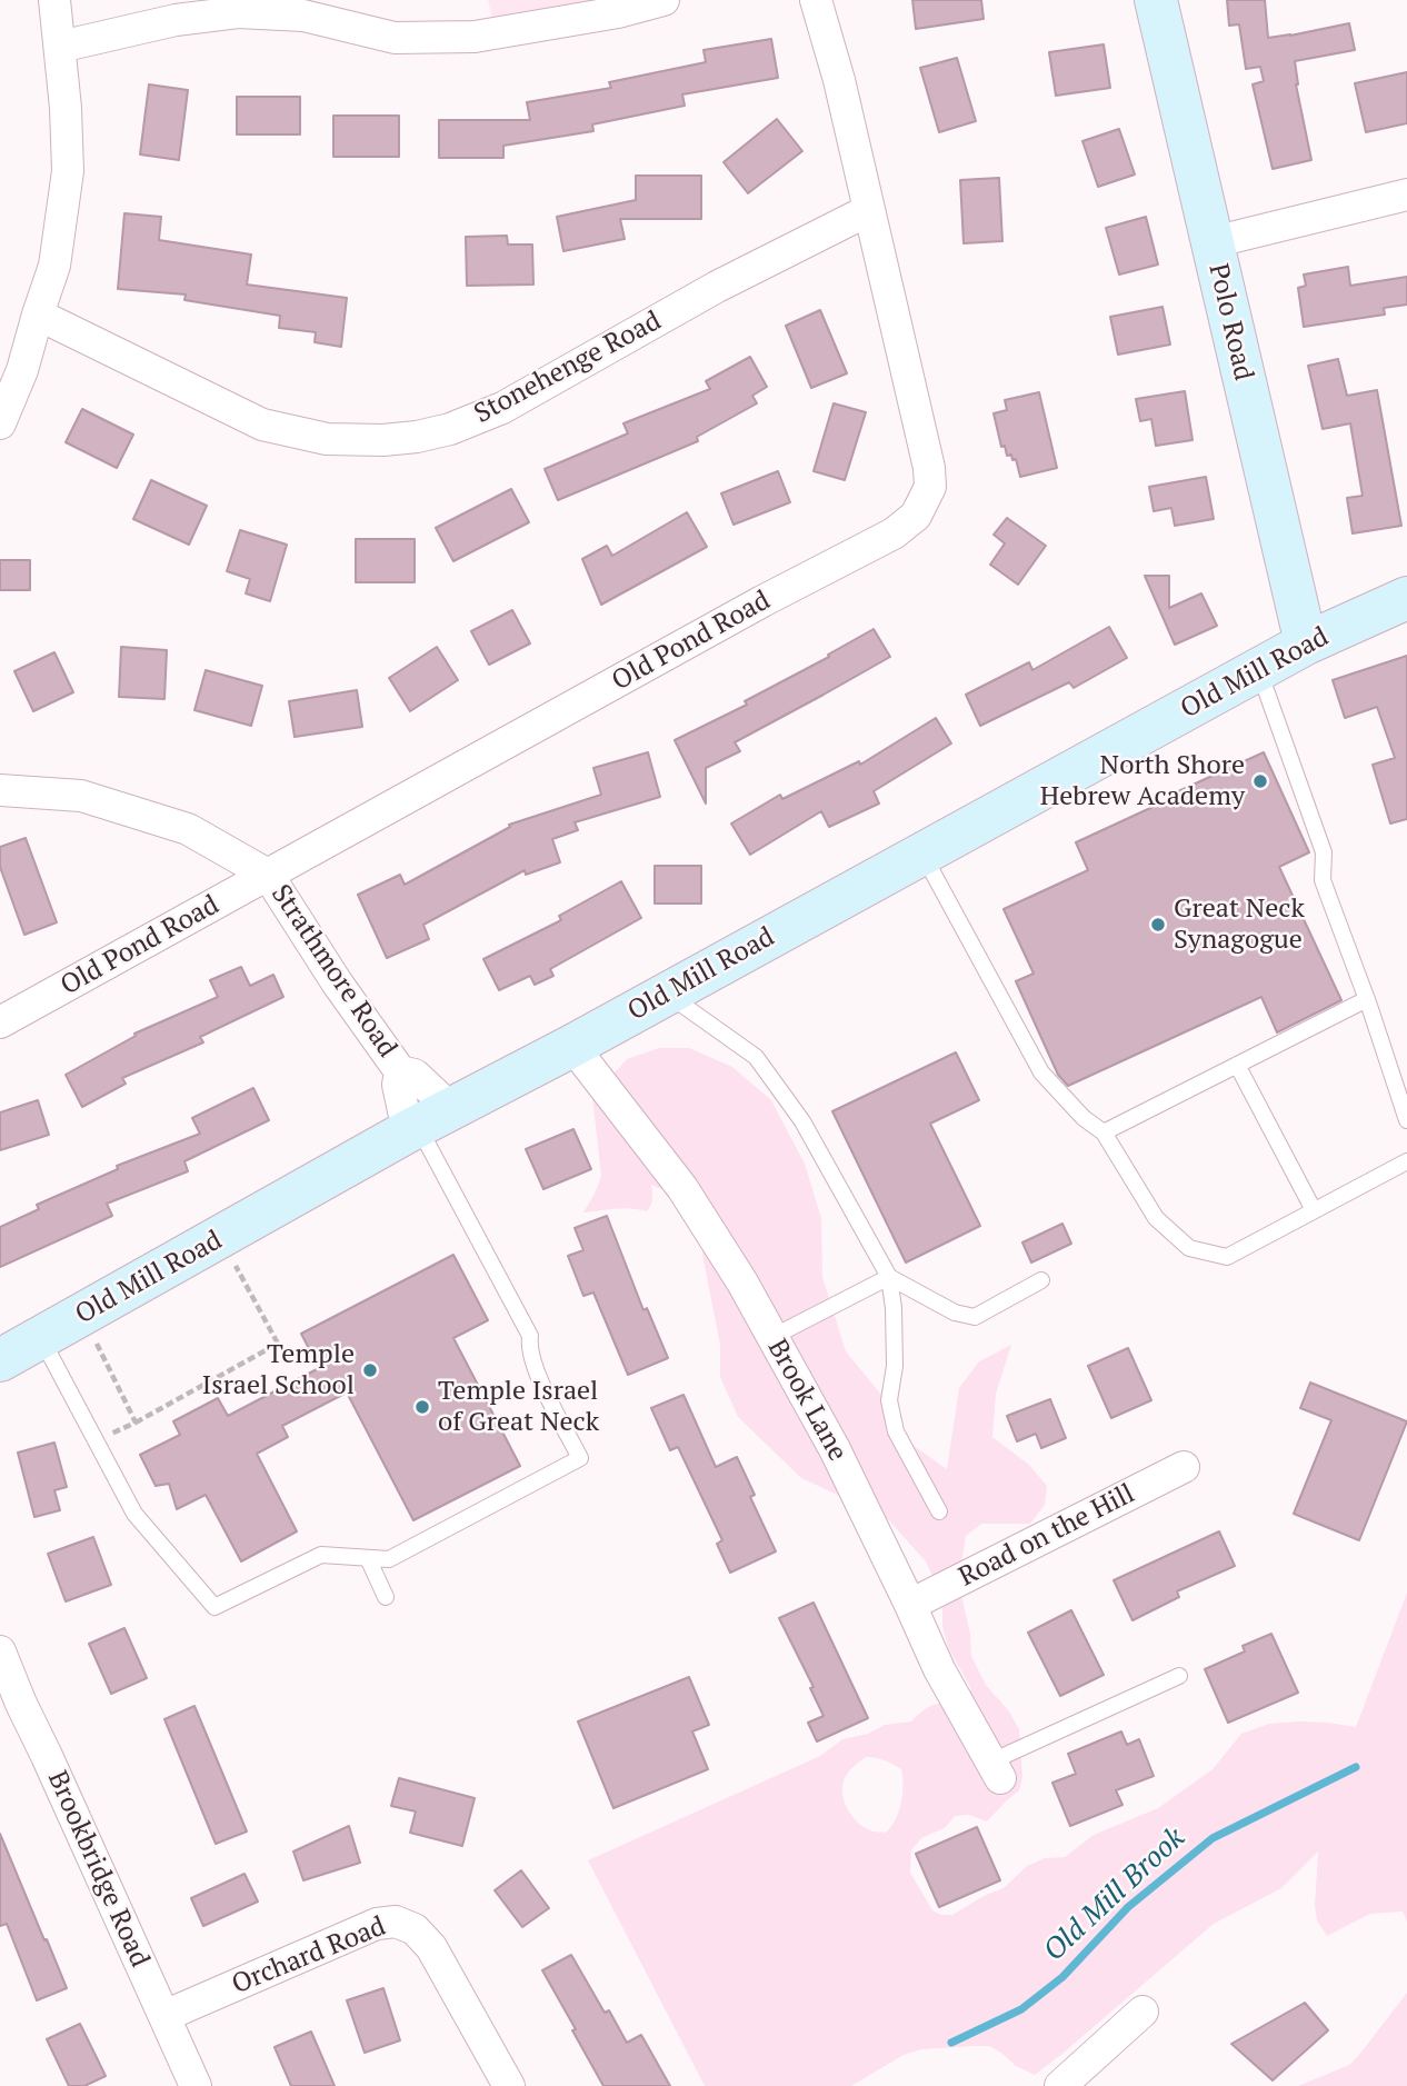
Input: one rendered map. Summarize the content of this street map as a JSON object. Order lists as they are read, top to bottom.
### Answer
{
  "streets": {
    "street": [
      "Polo Road",
      "Stonehenge Road",
      "Old Pond Road",
      "Old Mill Road",
      "Strathmore Road",
      "Brook Lane",
      "Road on the Hill",
      "Brookbridge Road",
      "Orchard Road"
    ]
  },
  "crossings": [
    ["Polo Road", "Old Mill Road"],
    ["Stonehenge Road", "Old Pond Road"],
    ["Old Pond Road", "Strathmore Road"],
    ["Old Mill Road", "Strathmore Road"],
    ["Old Mill Road", "Brook Lane"],
    ["Brook Lane", "Road on the Hill"],
    ["Brookbridge Road", "Orchard Road"]
  ],
  "water": ["Old Mill Brook"],
  "places": [
    "North Shore Hebrew Academy",
    "Great Neck Synagogue",
    "Temple Israel School",
    "Temple Israel of Great Neck"
  ]
}
